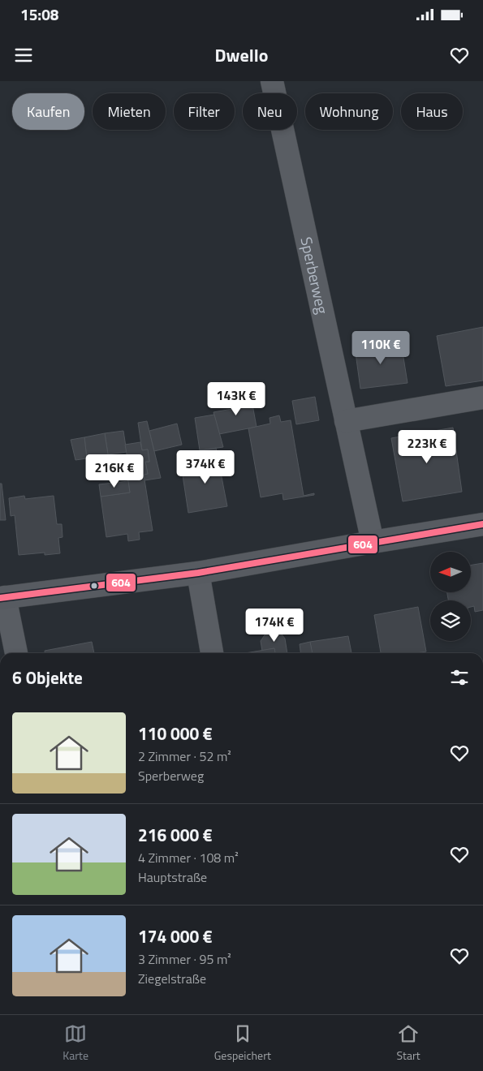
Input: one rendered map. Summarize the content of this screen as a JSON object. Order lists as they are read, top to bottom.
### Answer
{
  "streets": {
    "street": ["Sperberweg"]
  },
  "lines": ["transit line 604"],
  "north": "left",
  "page": {
    "status": "15:08",
    "header": "Dwello",
    "chip": [
      "Kaufen",
      "Mieten",
      "Filter",
      "Neu",
      "Wohnung",
      "Haus"
    ],
    "price": [
      "110K €",
      "143K €",
      "223K €",
      "374K €",
      "216K €",
      "174K €"
    ],
    "heading": "6 Objekte",
    "list": [
      {
        "name": "110 000 €",
        "note": "2 Zimmer · 52 m² · Sperberweg"
      },
      {
        "name": "216 000 €",
        "note": "4 Zimmer · 108 m² · Hauptstraße"
      },
      {
        "name": "174 000 €",
        "note": "3 Zimmer · 95 m² · Ziegelstraße"
      }
    ],
    "tabs": ["Karte", "Gespeichert", "Start"]
  }
}
